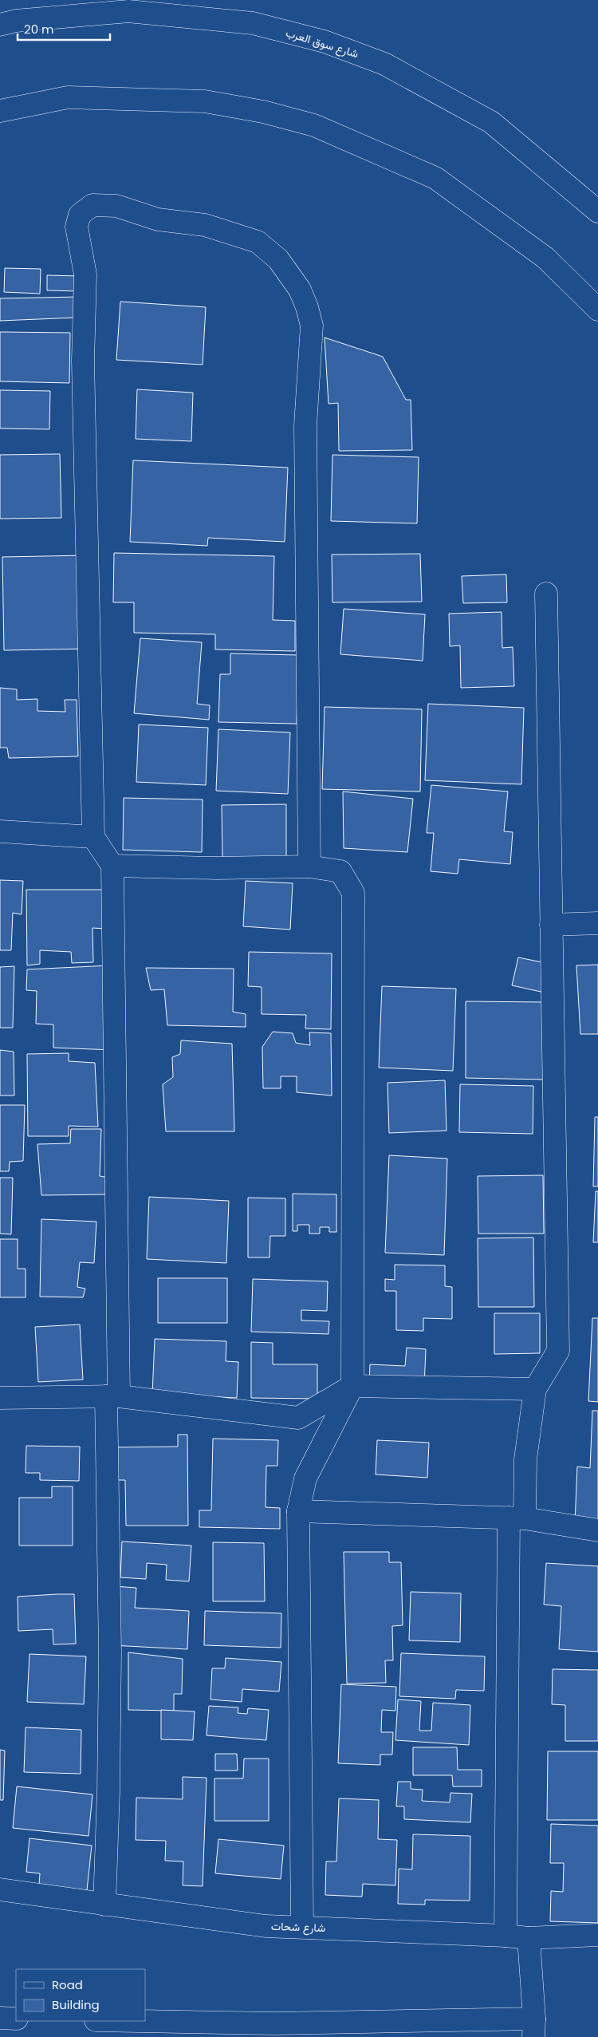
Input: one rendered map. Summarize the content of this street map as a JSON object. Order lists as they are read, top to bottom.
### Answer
{
  "streets": {
    "street": ["شارع سوق العرب", "شارع شحات"]
  },
  "legend": ["Road", "Building"],
  "scale_bar": "20 m"
}
